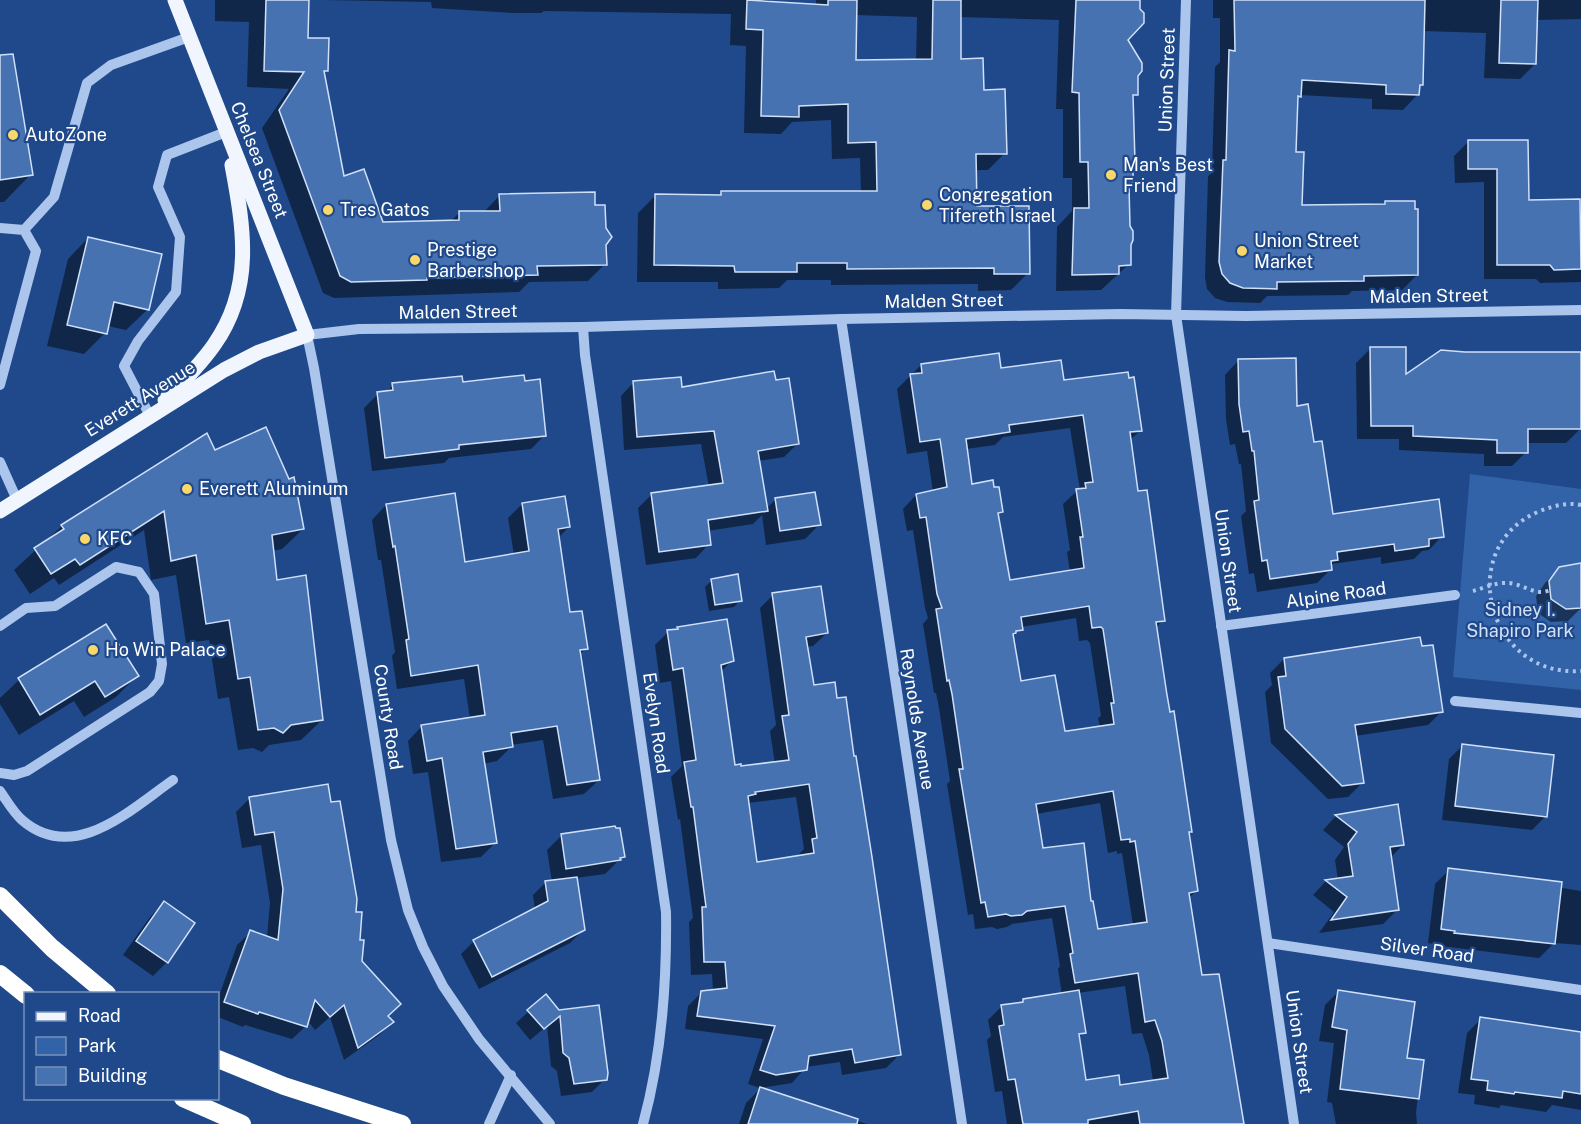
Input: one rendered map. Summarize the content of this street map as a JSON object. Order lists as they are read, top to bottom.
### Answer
{
  "streets": {
    "main road": ["Chelsea Street", "Everett Avenue"],
    "street": [
      "Union Street",
      "Malden Street",
      "Alpine Road",
      "County Road",
      "Reynolds Avenue",
      "Evelyn Road",
      "Silver Road"
    ]
  },
  "crossings": [
    ["Union Street", "Malden Street"],
    ["Union Street", "Alpine Road"],
    ["Union Street", "Silver Road"],
    ["Chelsea Street", "Malden Street"],
    ["Chelsea Street", "Everett Avenue"],
    ["Chelsea Street", "County Road"],
    ["Malden Street", "Everett Avenue"],
    ["Malden Street", "County Road"],
    ["Malden Street", "Reynolds Avenue"],
    ["Malden Street", "Evelyn Road"],
    ["Everett Avenue", "County Road"]
  ],
  "parks": ["Sidney I. Shapiro Park"],
  "places": [
    "AutoZone",
    "Man's Best Friend",
    "Congregation Tifereth Israel",
    "Tres Gatos",
    "Union Street Market",
    "Prestige Barbershop",
    "Everett Aluminum",
    "KFC",
    "Ho Win Palace"
  ],
  "legend": ["Road", "Park", "Building"]
}
